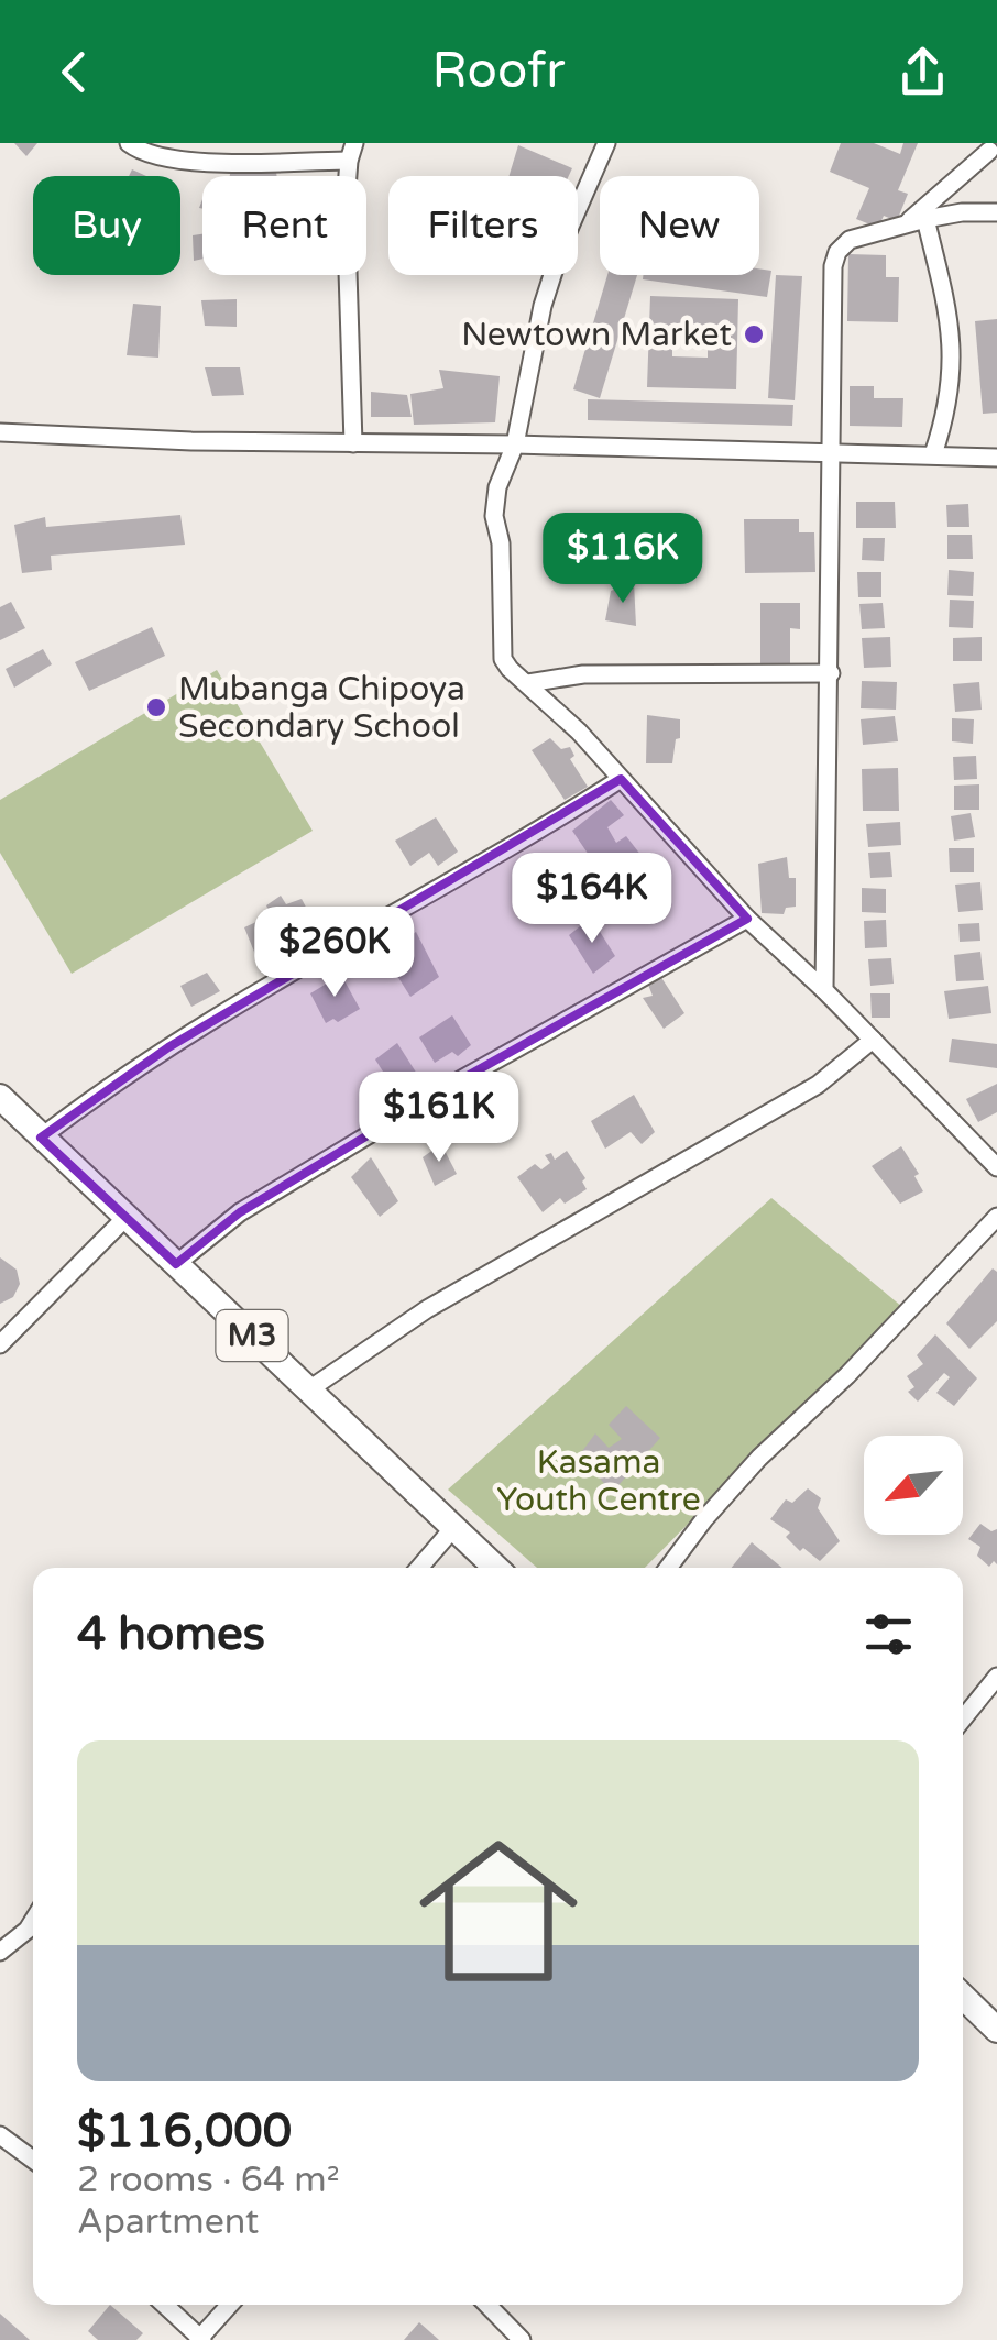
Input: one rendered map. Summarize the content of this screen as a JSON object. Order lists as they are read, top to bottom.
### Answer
{
  "streets": {
    "main road": ["M3"]
  },
  "parks": ["Kasama Youth Centre"],
  "places": ["Newtown Market", "Mubanga Chipoya Secondary School"],
  "north": "bottom left",
  "page": {
    "header": "Roofr",
    "chip": [
      "Buy",
      "Rent",
      "Filters",
      "New"
    ],
    "price": [
      "$116K",
      "$164K",
      "$260K",
      "$161K"
    ],
    "heading": "4 homes",
    "list": [
      {
        "name": "$116,000",
        "note": "2 rooms · 64 m² · Apartment"
      }
    ]
  }
}
